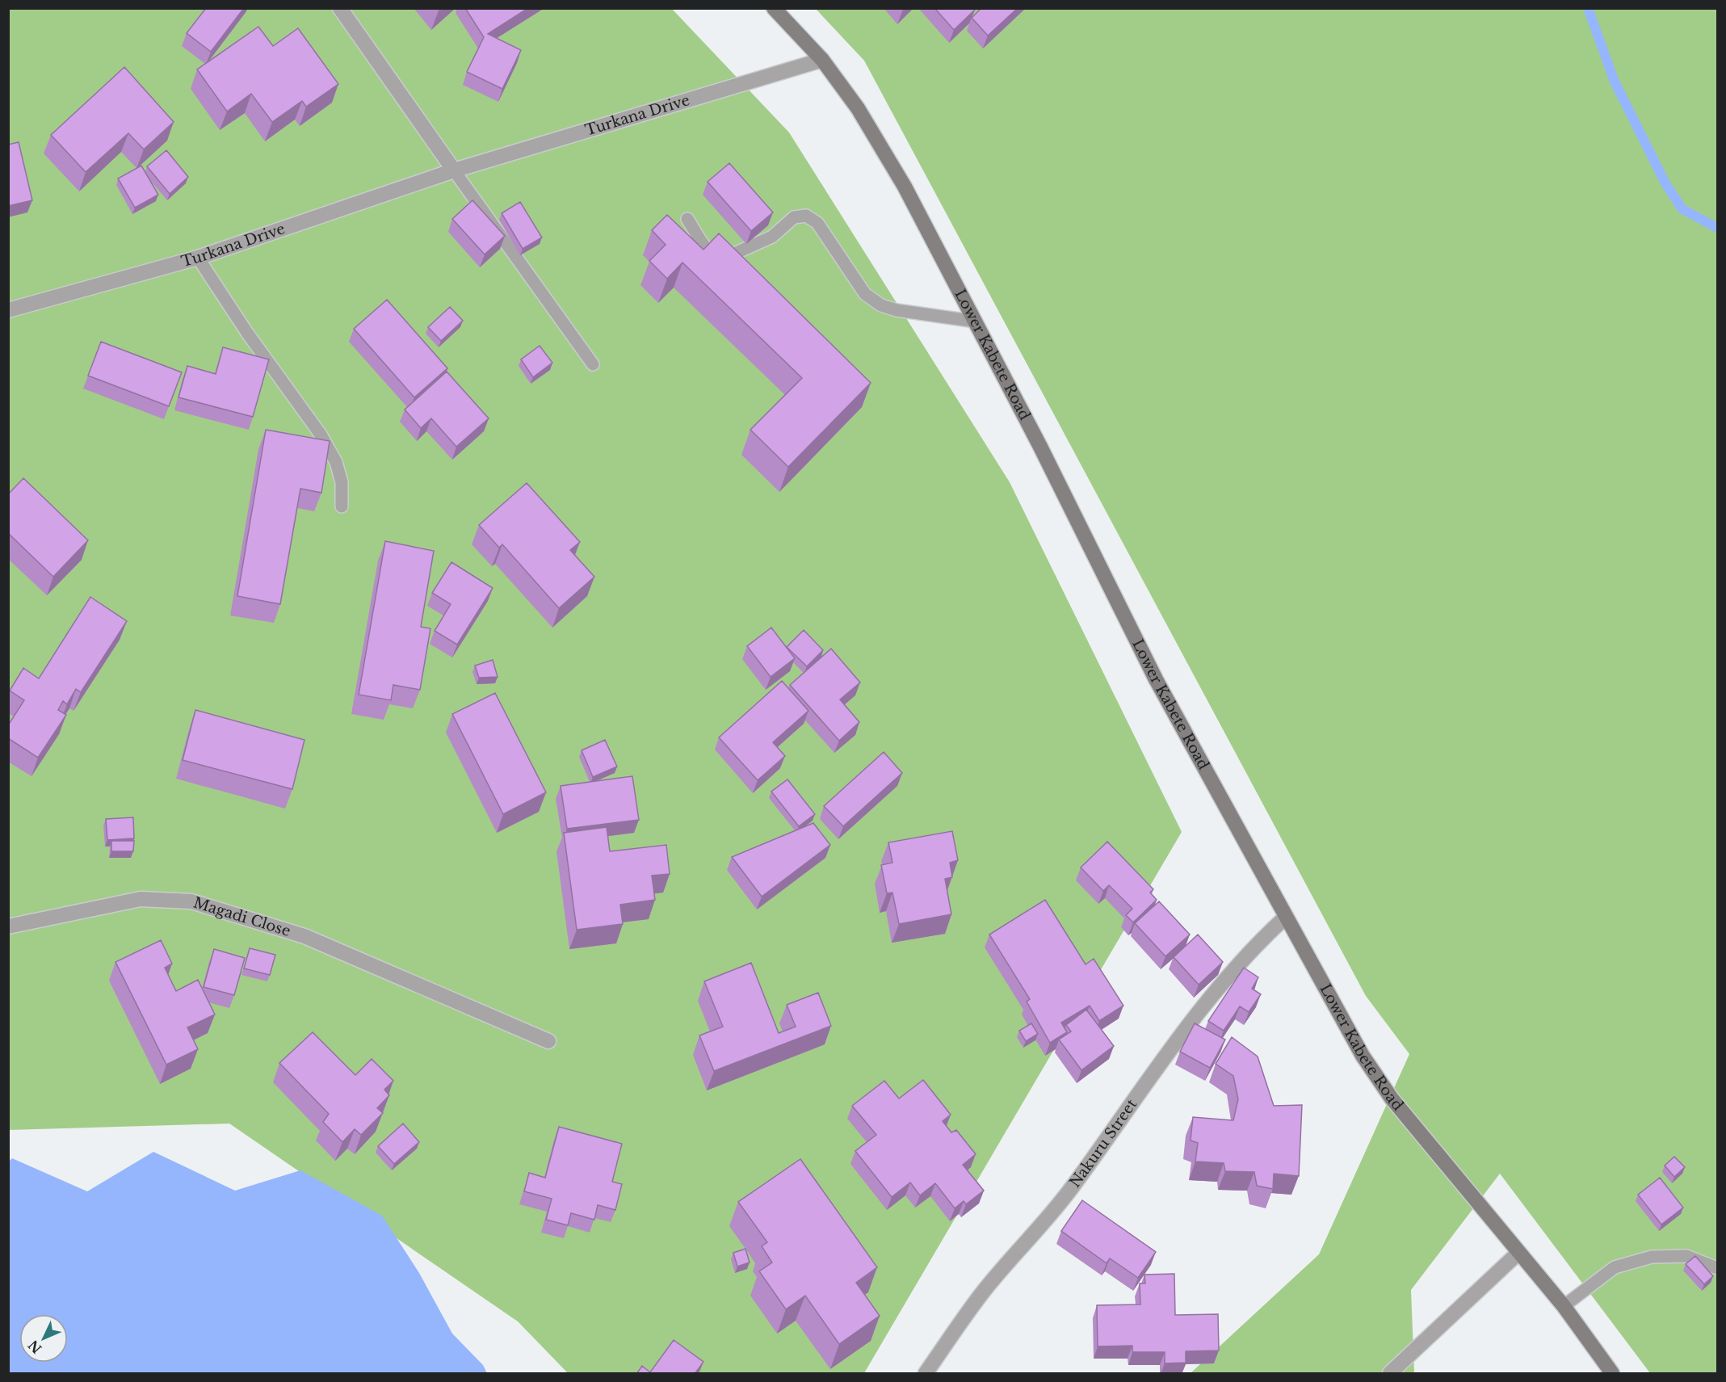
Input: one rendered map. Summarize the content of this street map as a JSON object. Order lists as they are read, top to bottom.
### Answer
{
  "streets": {
    "main road": ["Lower Kabete Road"],
    "street": ["Turkana Drive", "Magadi Close", "Nakuru Street"]
  },
  "crossings": [
    ["Turkana Drive", "Lower Kabete Road"],
    ["Lower Kabete Road", "Nakuru Street"]
  ],
  "north": "bottom left"
}
